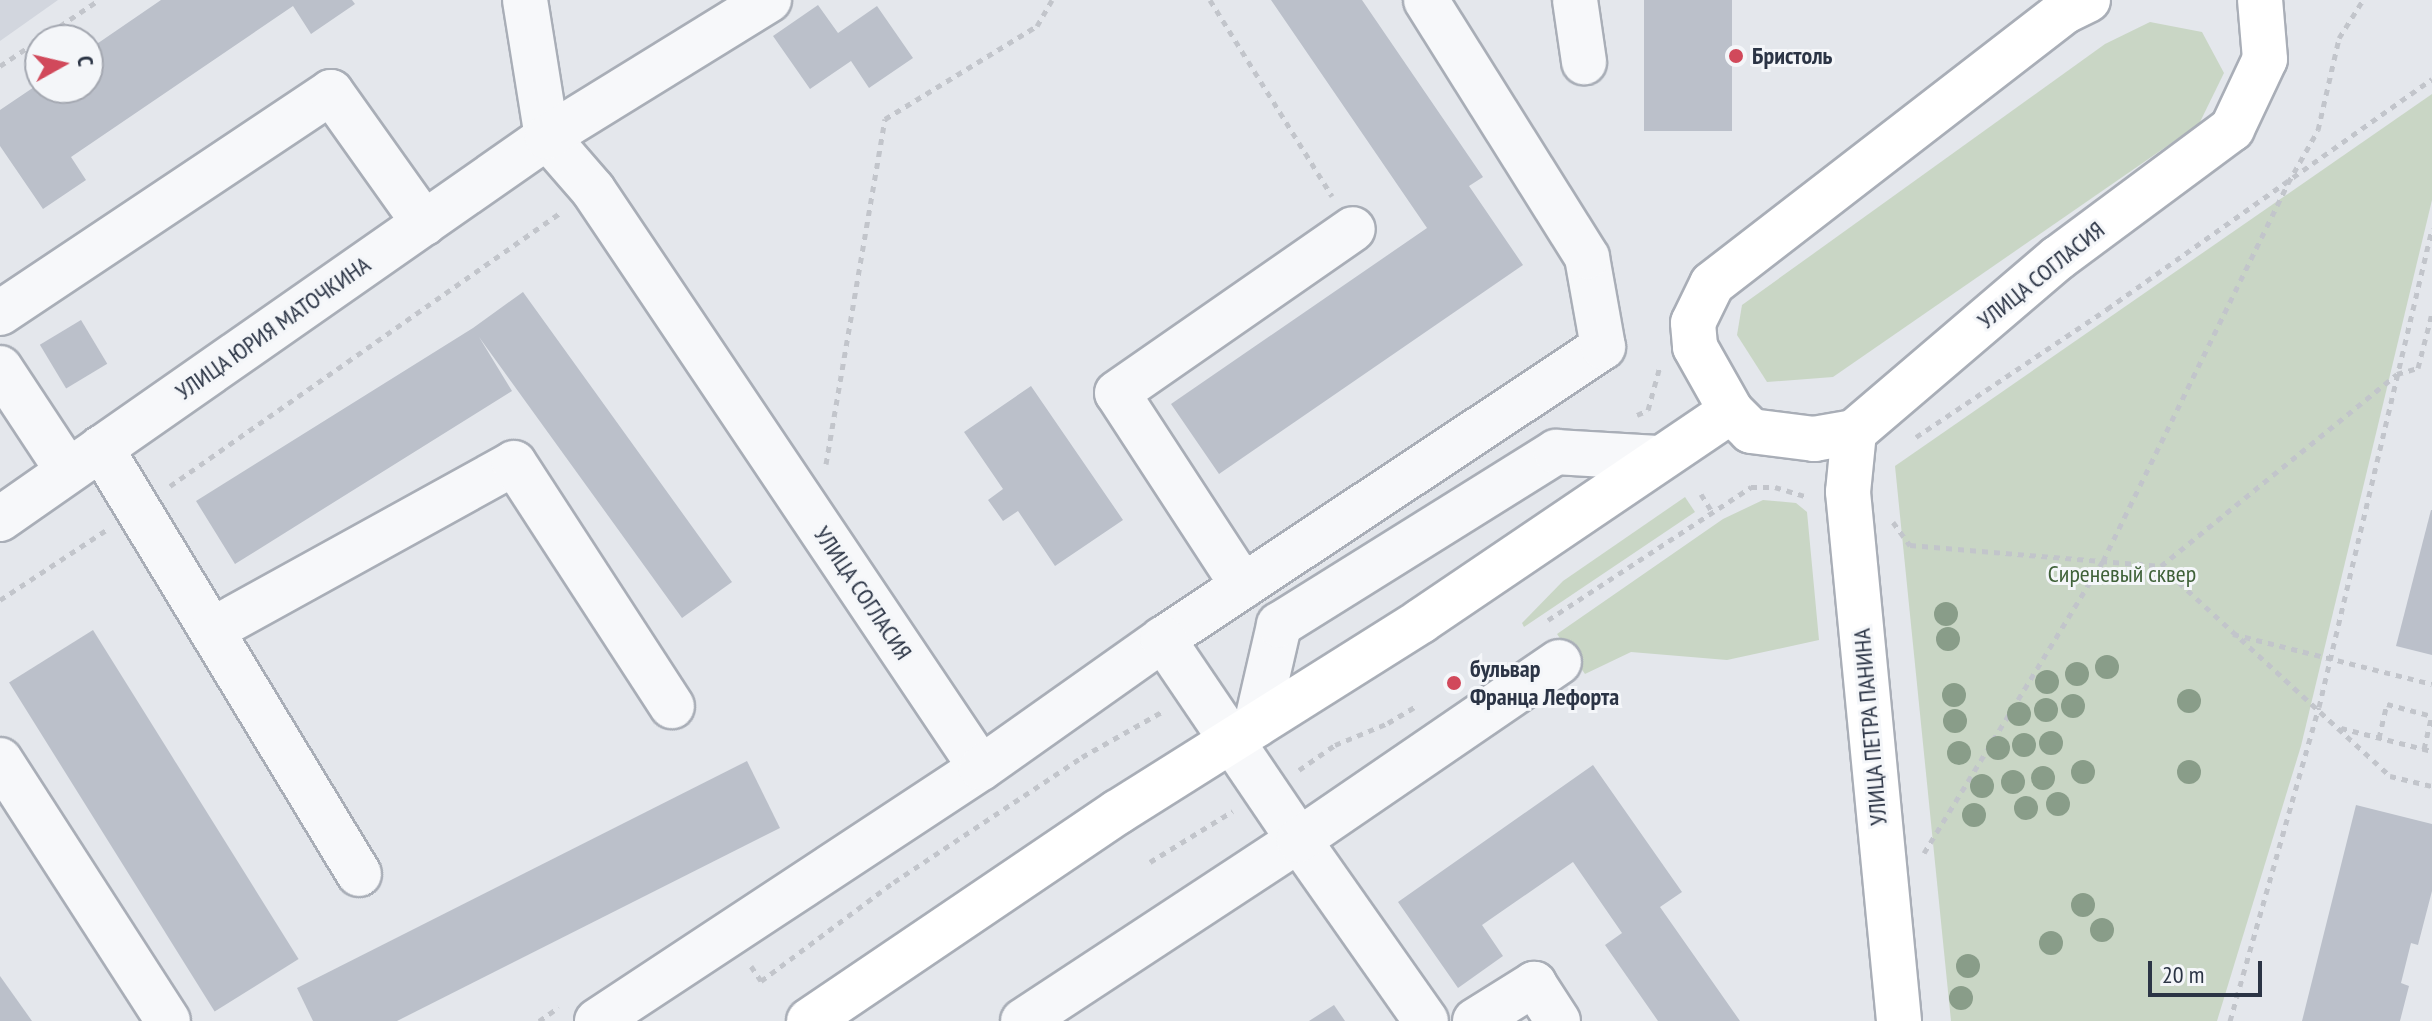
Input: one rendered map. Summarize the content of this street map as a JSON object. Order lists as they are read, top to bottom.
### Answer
{
  "streets": {
    "main road": ["УЛИЦА СОГЛАСИЯ", "УЛИЦА ПЕТРА ПАНИНА"],
    "street": ["УЛИЦА ЮРИЯ МАТОЧКИНА"]
  },
  "crossings": [
    ["УЛИЦА СОГЛАСИЯ", "УЛИЦА ЮРИЯ МАТОЧКИНА"],
    ["УЛИЦА СОГЛАСИЯ", "УЛИЦА ПЕТРА ПАНИНА"]
  ],
  "parks": ["Сиреневый сквер"],
  "places": ["Бристоль", "бульвар Франца Лефорта"],
  "scale_bar": "20 m",
  "north": "right"
}
